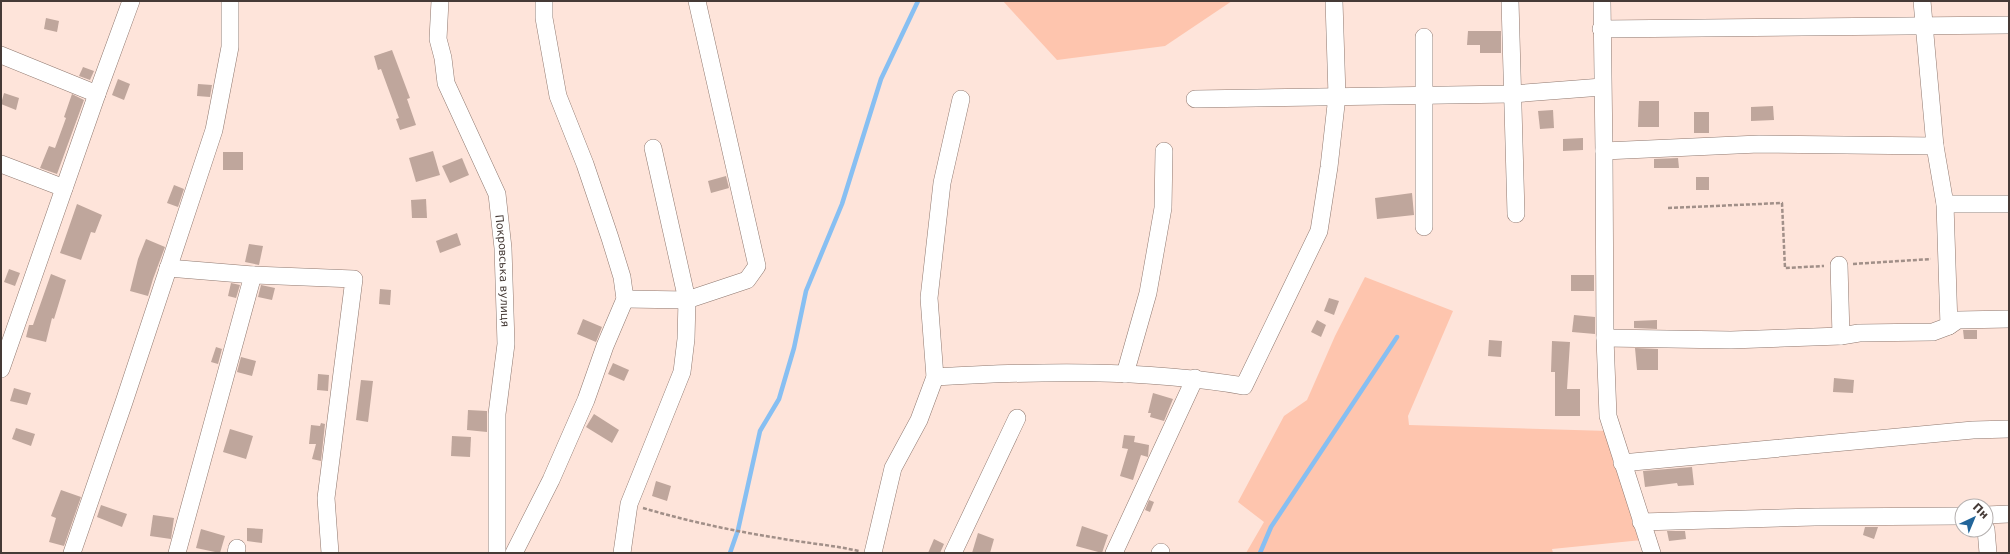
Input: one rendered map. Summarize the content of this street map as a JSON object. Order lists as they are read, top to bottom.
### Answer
{
  "streets": {
    "street": ["Покровська вулиця"]
  },
  "north": "top right"
}
